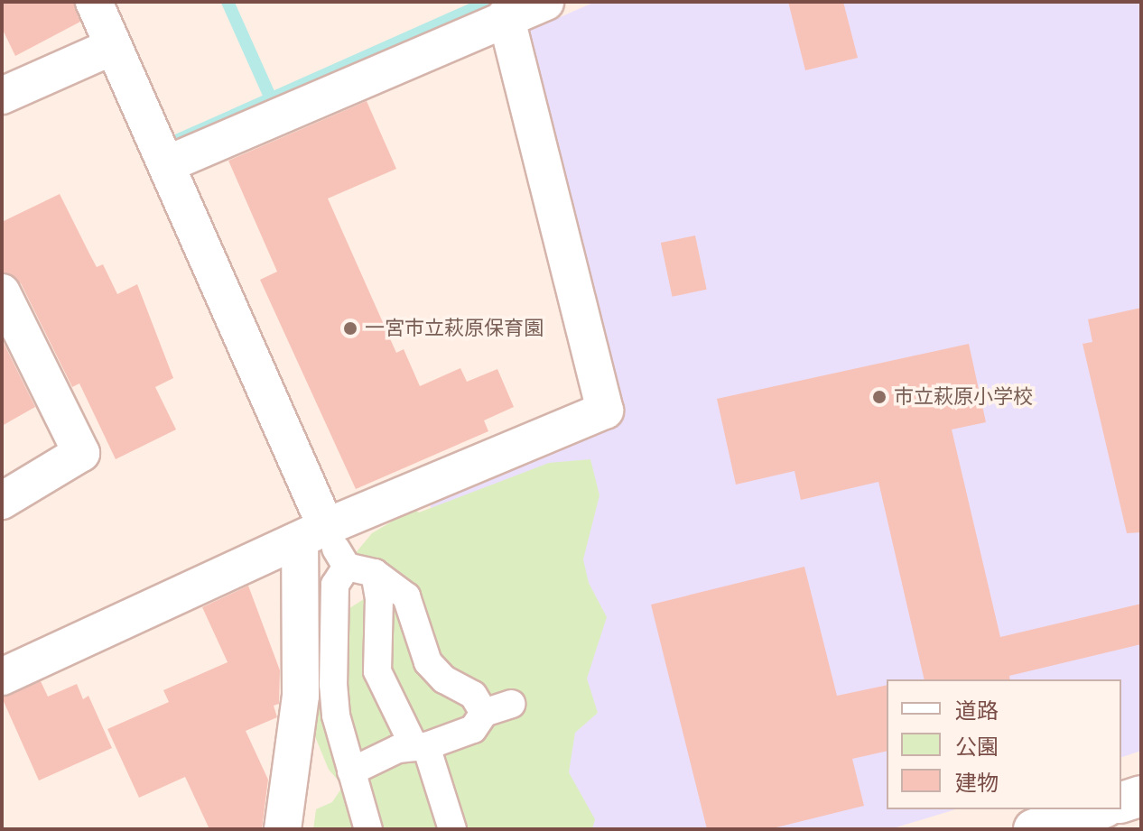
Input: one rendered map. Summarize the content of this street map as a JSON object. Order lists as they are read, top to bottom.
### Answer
{
  "places": ["一宮市立萩原保育園", "市立萩原小学校"],
  "legend": ["道路", "公園", "建物"]
}
